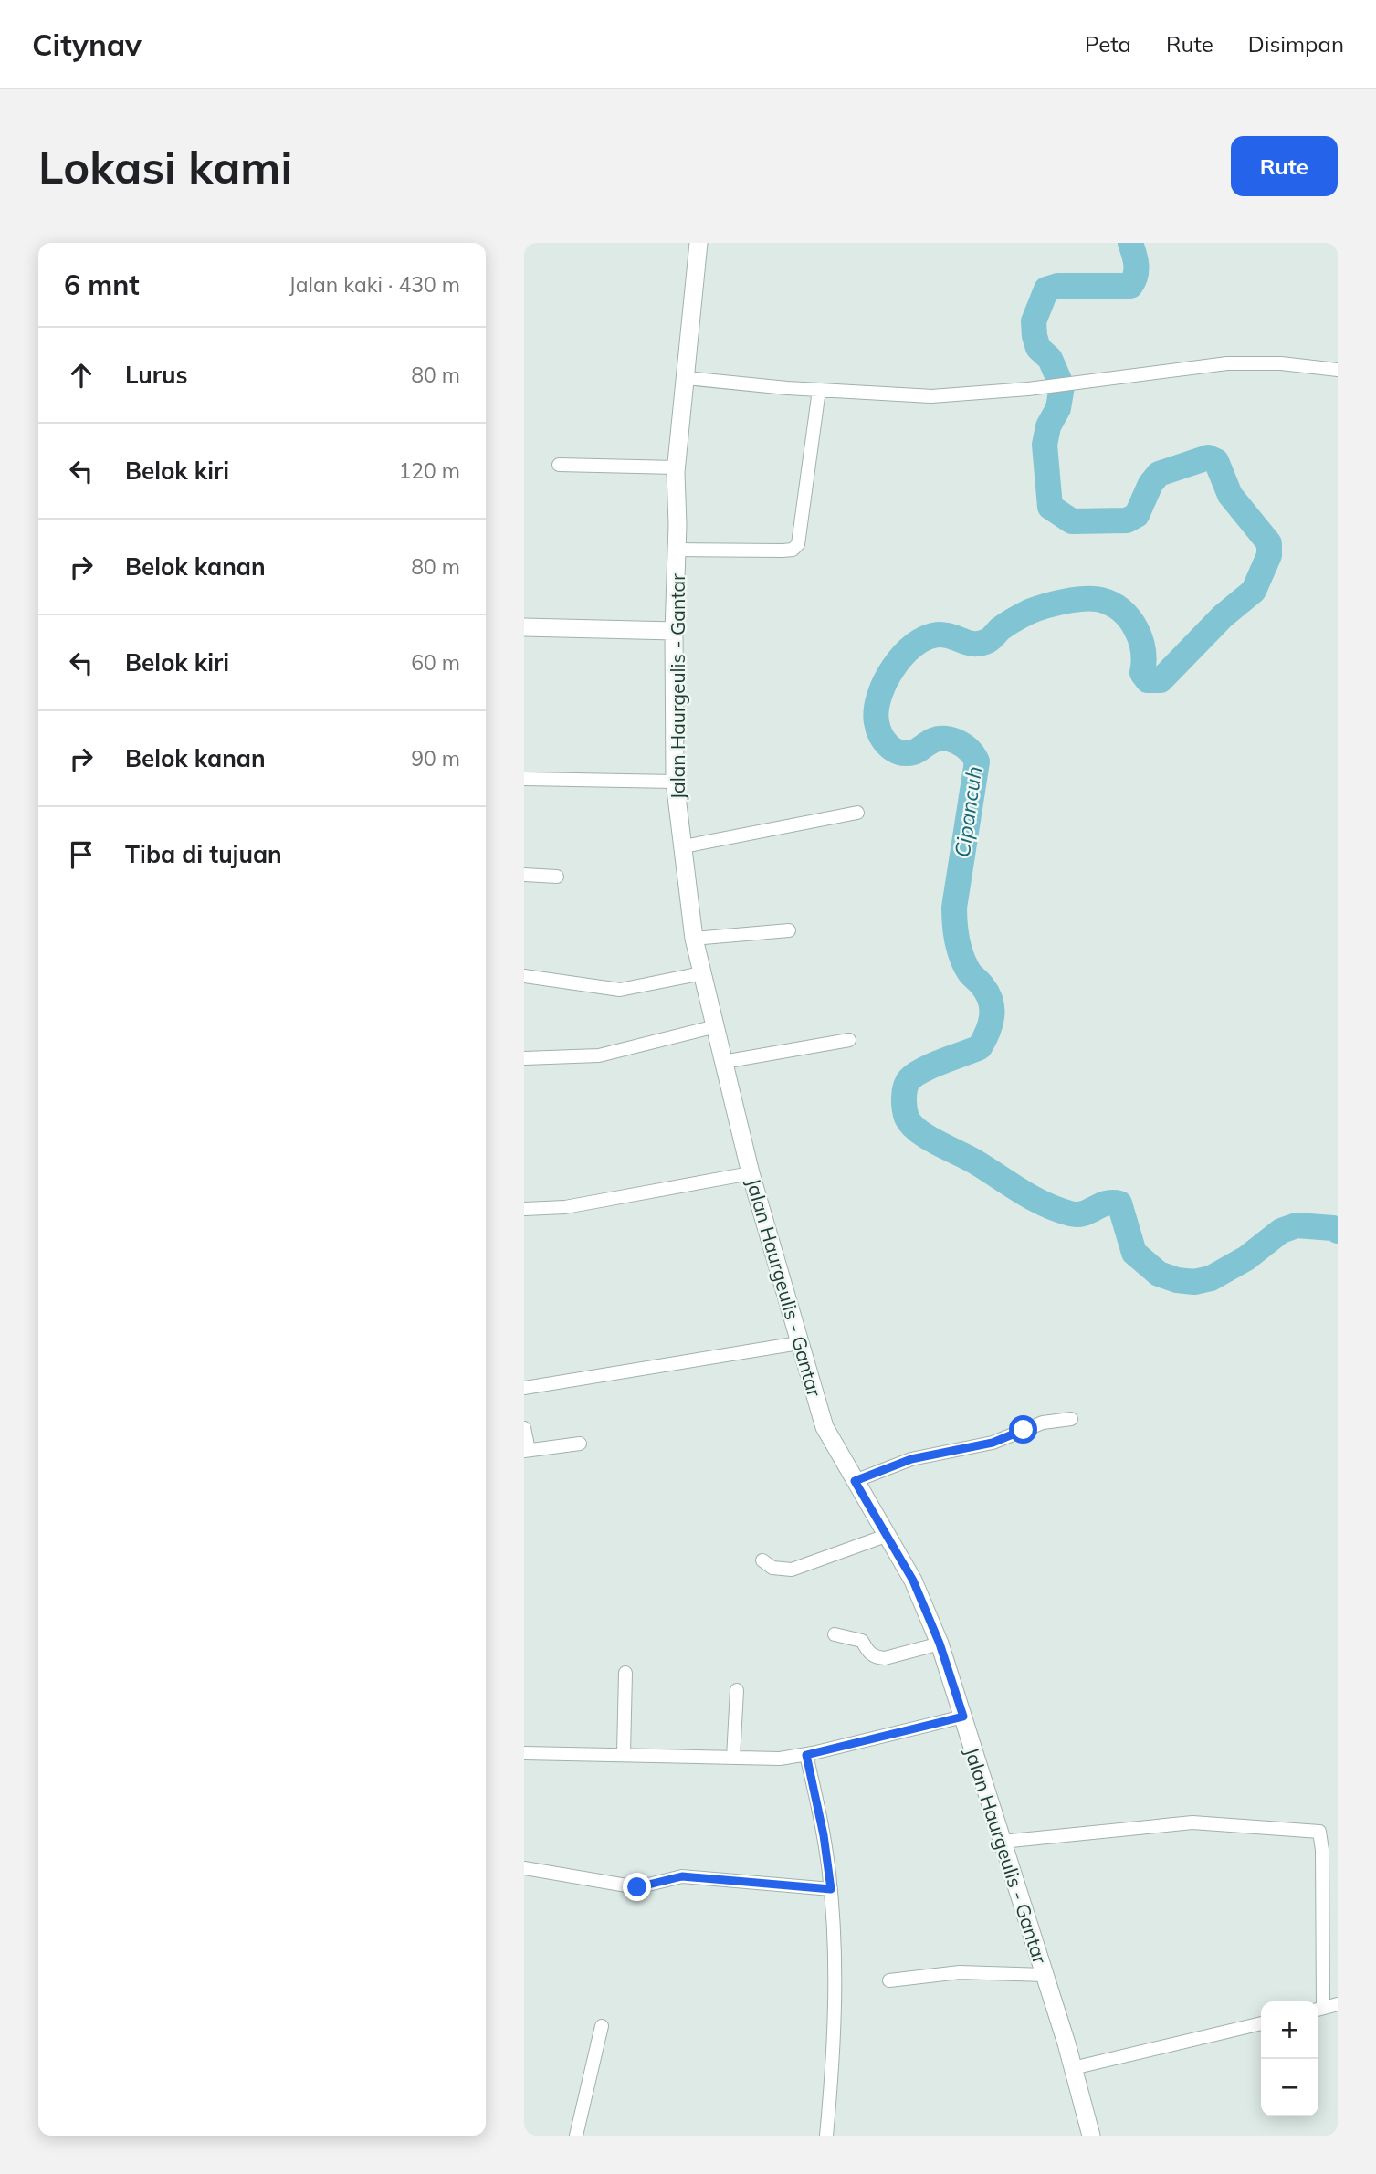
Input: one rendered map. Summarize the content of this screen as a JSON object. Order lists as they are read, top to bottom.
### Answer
{
  "streets": {
    "street": ["Jalan Haurgeulis - Gantar"]
  },
  "water": ["Cipancuh"],
  "page": {
    "header": "Citynav",
    "nav": ["Peta", "Rute", "Disimpan"],
    "buttons": "Rute",
    "title": "Lokasi kami",
    "heading": ["6 mnt", "Jalan kaki · 430 m"],
    "list": [
      ["Lurus", "80 m"],
      ["Belok kiri", "120 m"],
      ["Belok kanan", "80 m"],
      ["Belok kiri", "60 m"],
      ["Belok kanan", "90 m"],
      "Tiba di tujuan"
    ],
    "map_buttons": ["+", "−"]
  }
}
